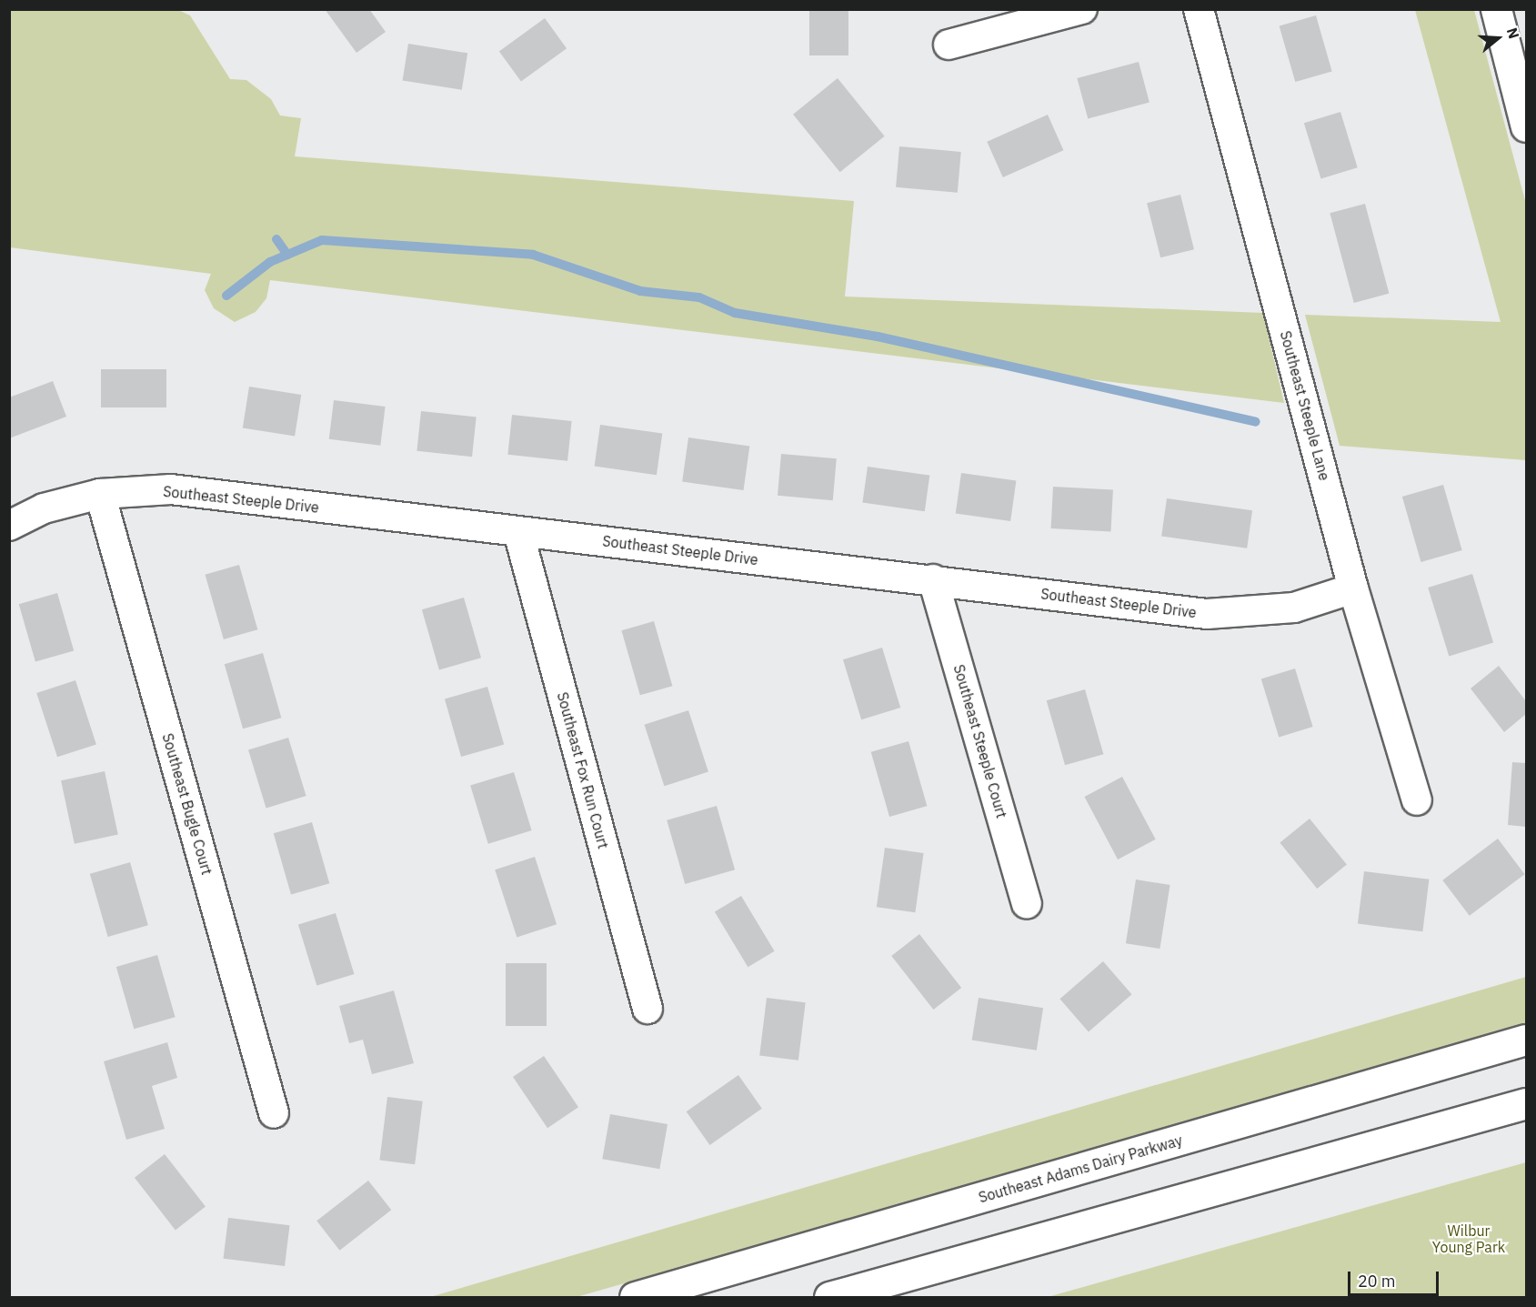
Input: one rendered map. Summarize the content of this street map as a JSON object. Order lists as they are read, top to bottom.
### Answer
{
  "streets": {
    "main road": ["Southeast Adams Dairy Parkway"],
    "street": [
      "Southeast Steeple Lane",
      "Southeast Steeple Drive",
      "Southeast Steeple Court",
      "Southeast Fox Run Court",
      "Southeast Bugle Court"
    ]
  },
  "crossings": [
    ["Southeast Steeple Lane", "Southeast Steeple Drive"],
    ["Southeast Steeple Drive", "Southeast Steeple Court"],
    ["Southeast Steeple Drive", "Southeast Fox Run Court"],
    ["Southeast Steeple Drive", "Southeast Bugle Court"]
  ],
  "parks": ["Wilbur Young Park"],
  "scale_bar": "20 m",
  "north": "right"
}
